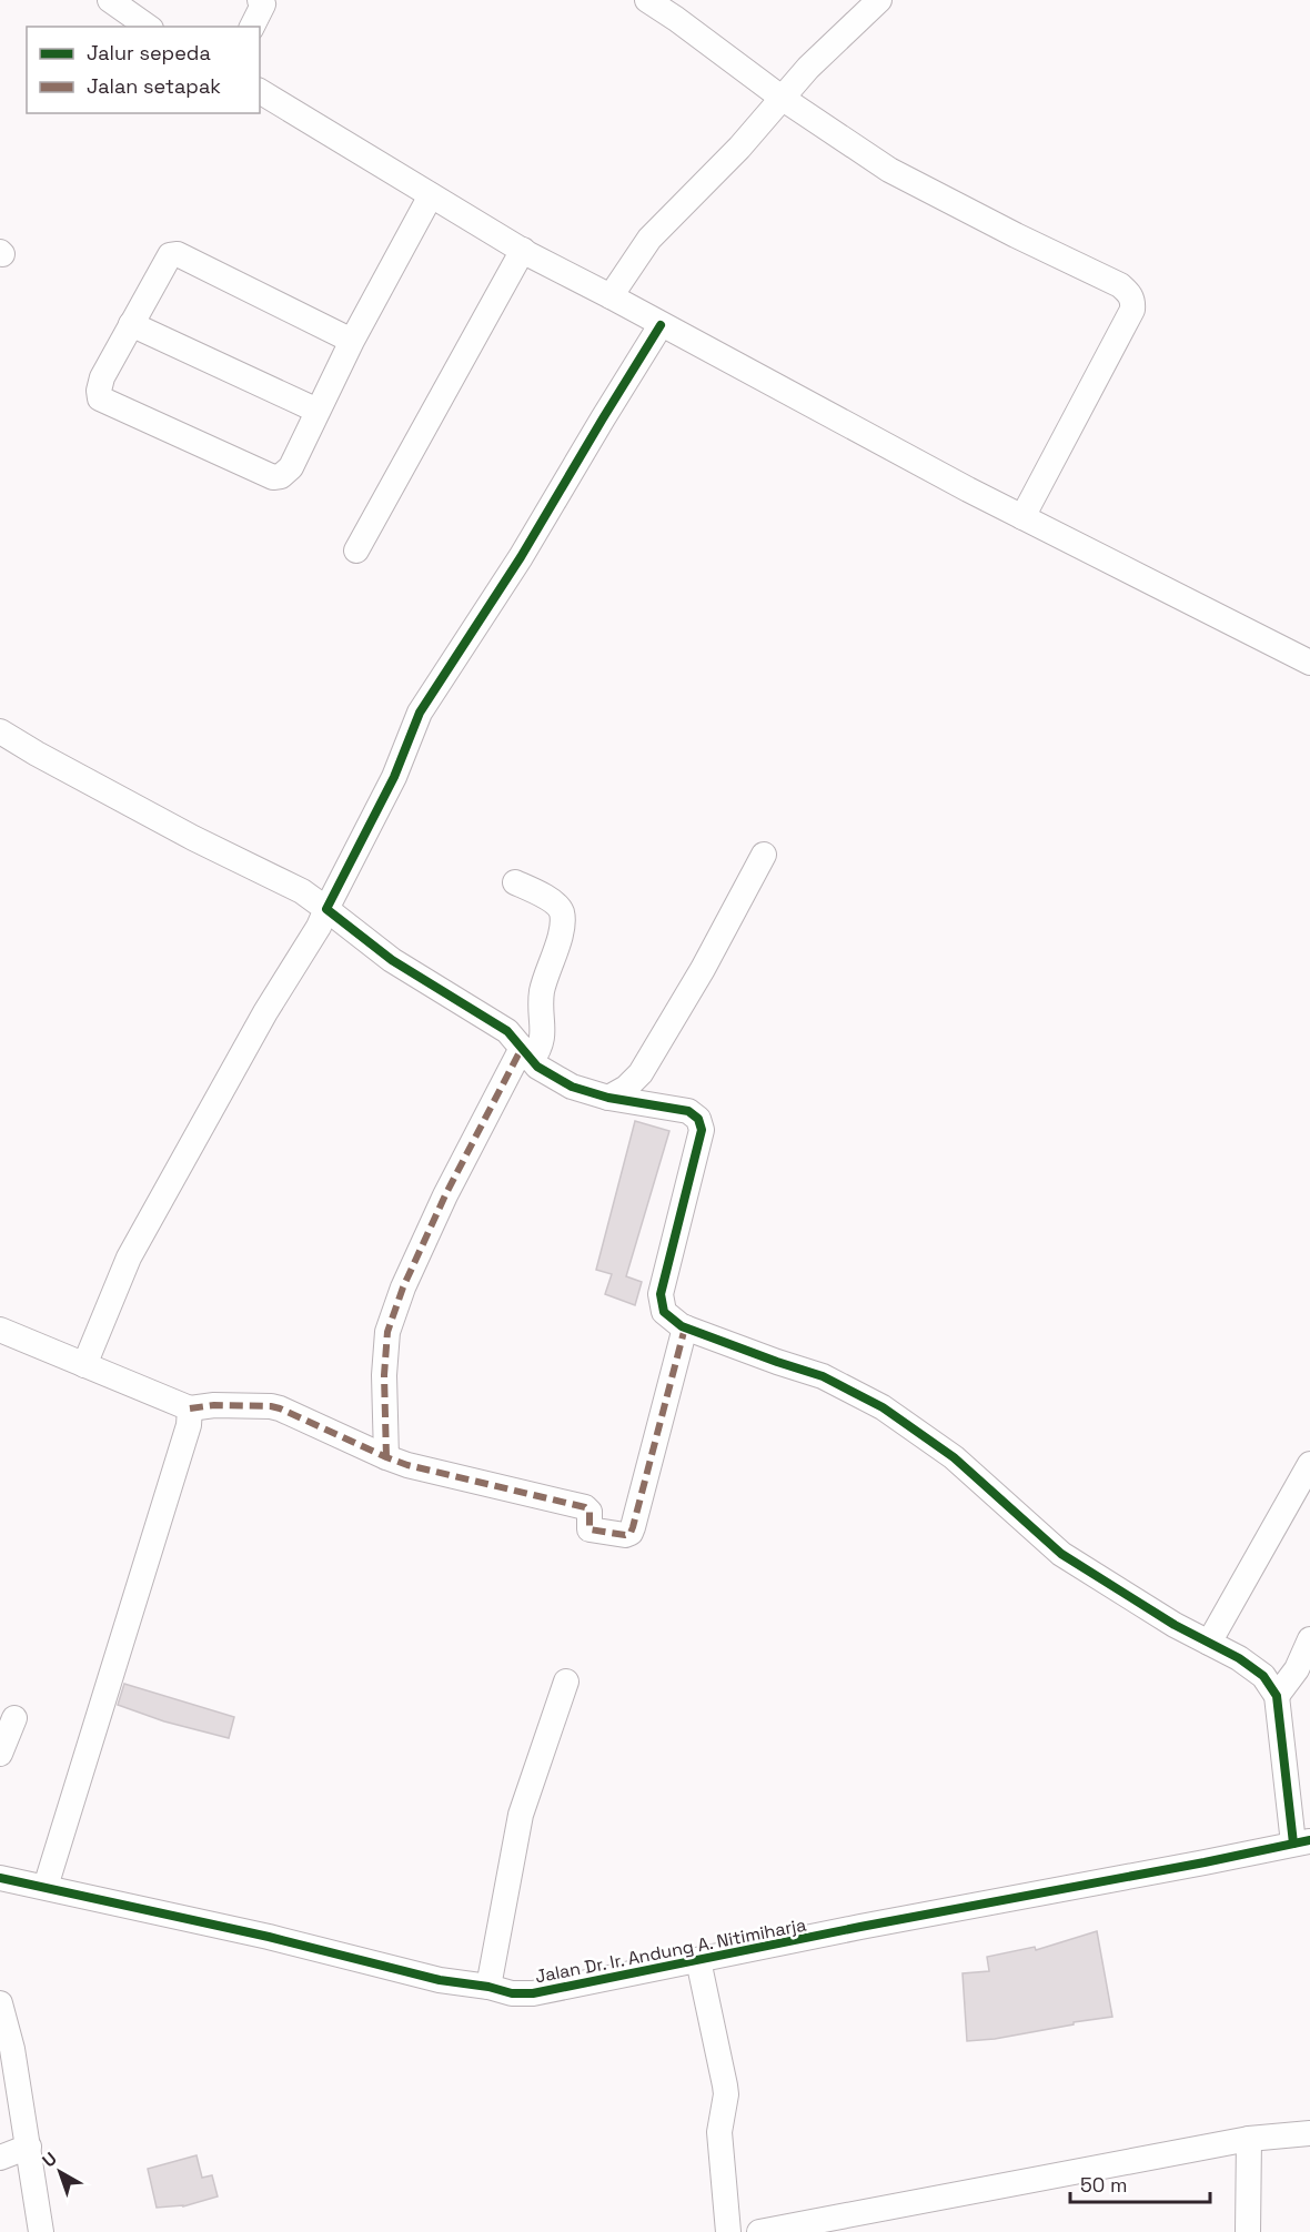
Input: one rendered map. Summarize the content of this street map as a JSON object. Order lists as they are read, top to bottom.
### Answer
{
  "streets": {
    "street": ["Jalan Dr. Ir. Andung A. Nitimiharja"]
  },
  "legend": ["Jalur sepeda", "Jalan setapak"],
  "scale_bar": "50 m",
  "north": "top left"
}
